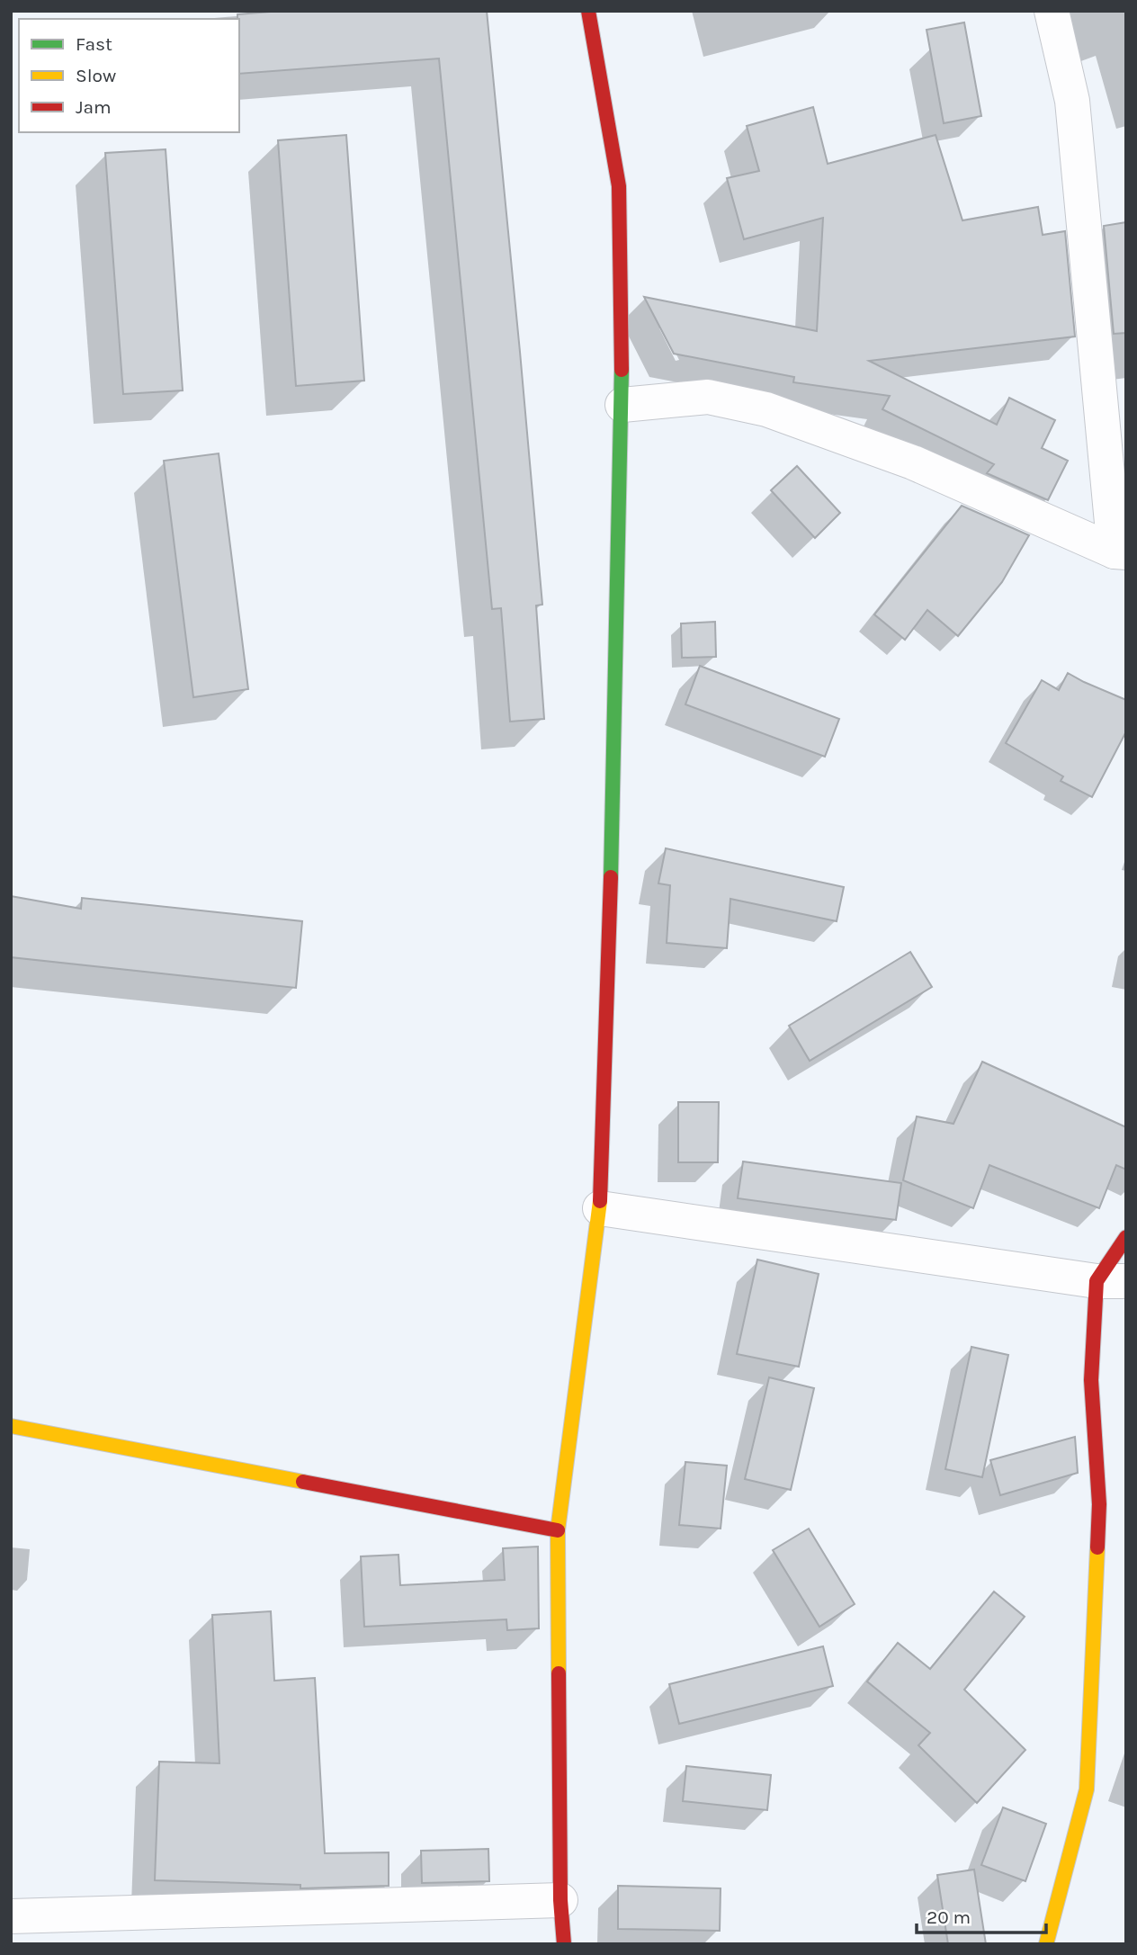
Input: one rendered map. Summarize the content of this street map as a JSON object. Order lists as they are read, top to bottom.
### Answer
{
  "legend": ["Fast", "Slow", "Jam"],
  "scale_bar": "20 m"
}
